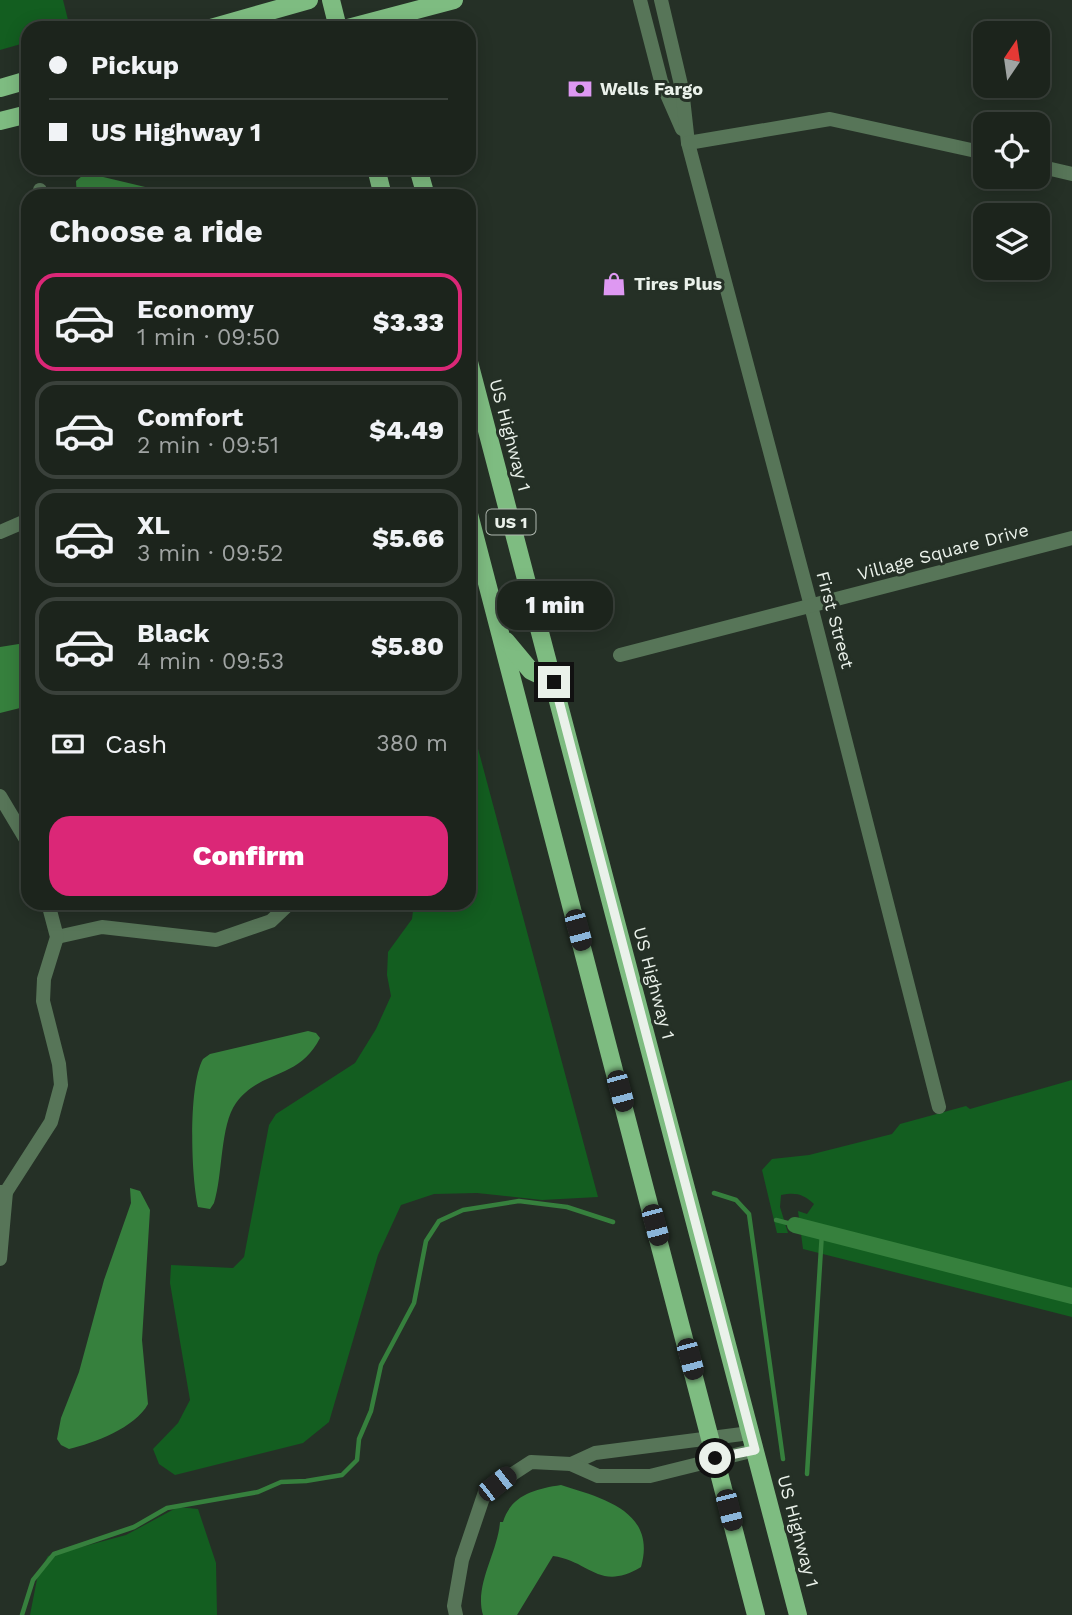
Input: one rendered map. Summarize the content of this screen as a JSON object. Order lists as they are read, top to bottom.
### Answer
{
  "streets": {
    "main road": ["US Highway 1", "US 1"],
    "street": ["Village Square Drive", "First Street"]
  },
  "crossings": [
    ["Village Square Drive", "First Street"]
  ],
  "places": {
    "bank": ["Wells Fargo"],
    "shop": ["Tires Plus"]
  },
  "north": "top",
  "page": {
    "banner": ["Pickup", "US Highway 1"],
    "heading": "Choose a ride",
    "list": [
      {
        "name": "Economy",
        "note": "1 min · 09:50",
        "value": "$3.33"
      },
      {
        "name": "Comfort",
        "note": "2 min · 09:51",
        "value": "$4.49"
      },
      {
        "name": "XL",
        "note": "3 min · 09:52",
        "value": "$5.66"
      },
      {
        "name": "Black",
        "note": "4 min · 09:53",
        "value": "$5.80"
      }
    ],
    "bubble": "1 min",
    "pay": ["Cash", "380 m"],
    "buttons": "Confirm"
  }
}
